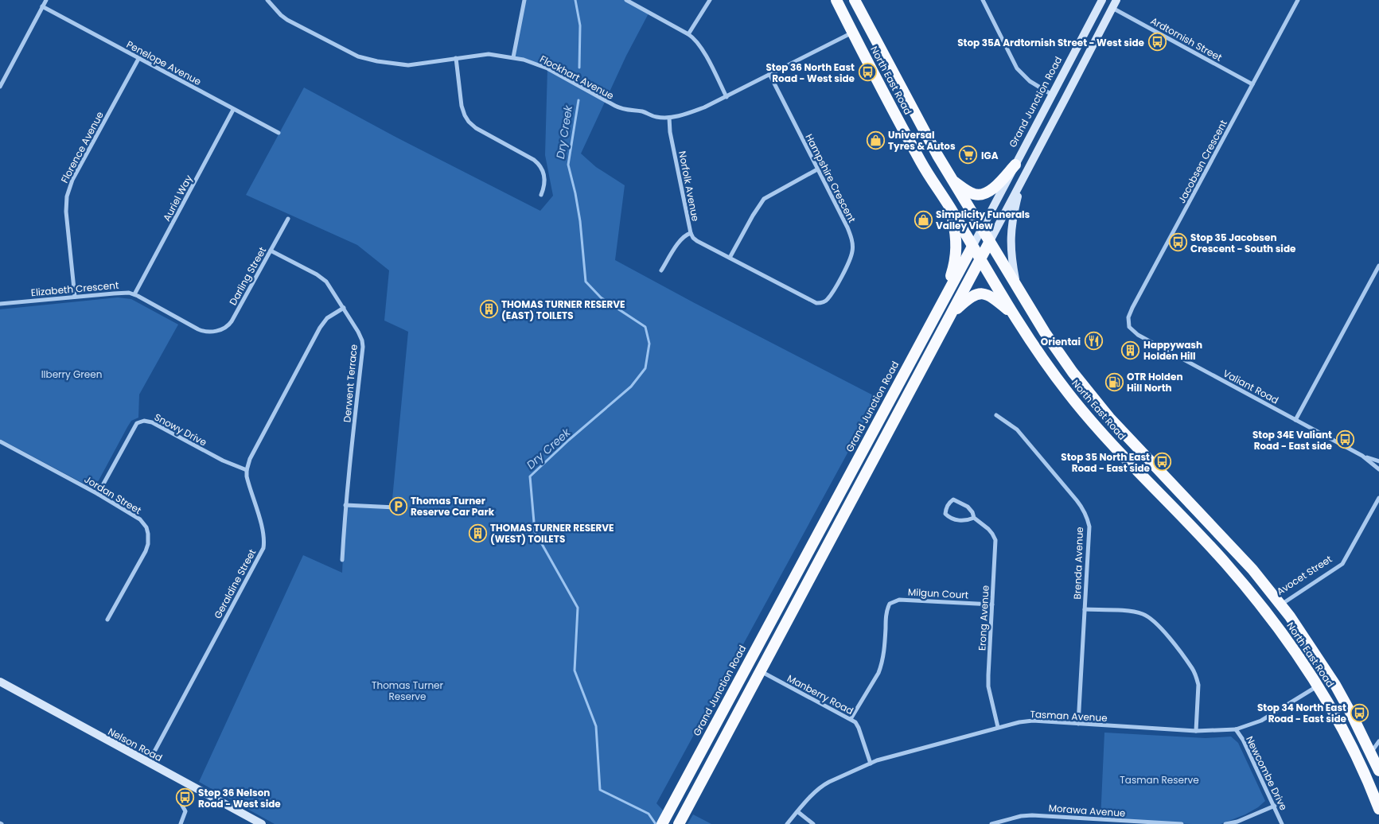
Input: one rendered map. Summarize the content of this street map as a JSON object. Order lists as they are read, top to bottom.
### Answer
{
  "streets": {
    "highway": ["North East Road", "Grand Junction Road", "Avocet Street"],
    "main road": ["Nelson Road"],
    "street": [
      "Ardtornish Street",
      "Penelope Avenue",
      "Flockhart Avenue",
      "Florence Avenue",
      "Jacobsen Crescent",
      "Hampshire Crescent",
      "Norfolk Avenue",
      "Auriel Way",
      "Darling Street",
      "Elizabeth Crescent",
      "Derwent Terrace",
      "Valiant Road",
      "Snowy Drive",
      "Jordan Street",
      "Brenda Avenue",
      "Geraldine Street",
      "Milgun Court",
      "Erong Avenue",
      "Manberry Road",
      "Tasman Avenue",
      "Newcombe Drive",
      "Morawa Avenue"
    ]
  },
  "crossings": [
    ["Ardtornish Street", "Jacobsen Crescent"],
    ["Penelope Avenue", "Florence Avenue"],
    ["Penelope Avenue", "Auriel Way"],
    ["Flockhart Avenue", "North East Road"],
    ["Flockhart Avenue", "Hampshire Crescent"],
    ["Flockhart Avenue", "Norfolk Avenue"],
    ["North East Road", "Grand Junction Road"],
    ["North East Road", "Avocet Street"],
    ["North East Road", "Tasman Avenue"],
    ["Florence Avenue", "Elizabeth Crescent"],
    ["Jacobsen Crescent", "Valiant Road"],
    ["Hampshire Crescent", "Norfolk Avenue"],
    ["Auriel Way", "Elizabeth Crescent"],
    ["Darling Street", "Elizabeth Crescent"],
    ["Darling Street", "Derwent Terrace"],
    ["Derwent Terrace", "Geraldine Street"],
    ["Snowy Drive", "Jordan Street"],
    ["Snowy Drive", "Geraldine Street"],
    ["Brenda Avenue", "Tasman Avenue"],
    ["Geraldine Street", "Nelson Road"],
    ["Milgun Court", "Erong Avenue"],
    ["Milgun Court", "Manberry Road"],
    ["Erong Avenue", "Tasman Avenue"],
    ["Manberry Road", "Tasman Avenue"],
    ["Tasman Avenue", "Newcombe Drive"]
  ],
  "water": ["Dry Creek"],
  "parks": ["Ilberry Green", "Thomas Turner Reserve", "Tasman Reserve"],
  "places": {
    "bus stop": [
      "Stop 35A Ardtornish Street - West side",
      "Stop 36 North East Road - West side",
      "Stop 35 Jacobsen Crescent - South side",
      "Stop 34E Valiant Road - East side",
      "Stop 35 North East Road - East side",
      "Stop 34 North East Road - East side",
      "Stop 36 Nelson Road - West side"
    ],
    "shop": ["Universal Tyres & Autos", "Simplicity Funerals Valley View"],
    "supermarket": ["IGA"],
    "building": ["THOMAS TURNER RESERVE (EAST) TOILETS", "Happywash Holden Hill", "THOMAS TURNER RESERVE (WEST) TOILETS"],
    "restaurant": ["Orientai"],
    "fuel station": ["OTR Holden Hill North"],
    "parking": ["Thomas Turner Reserve Car Park"]
  }
}
